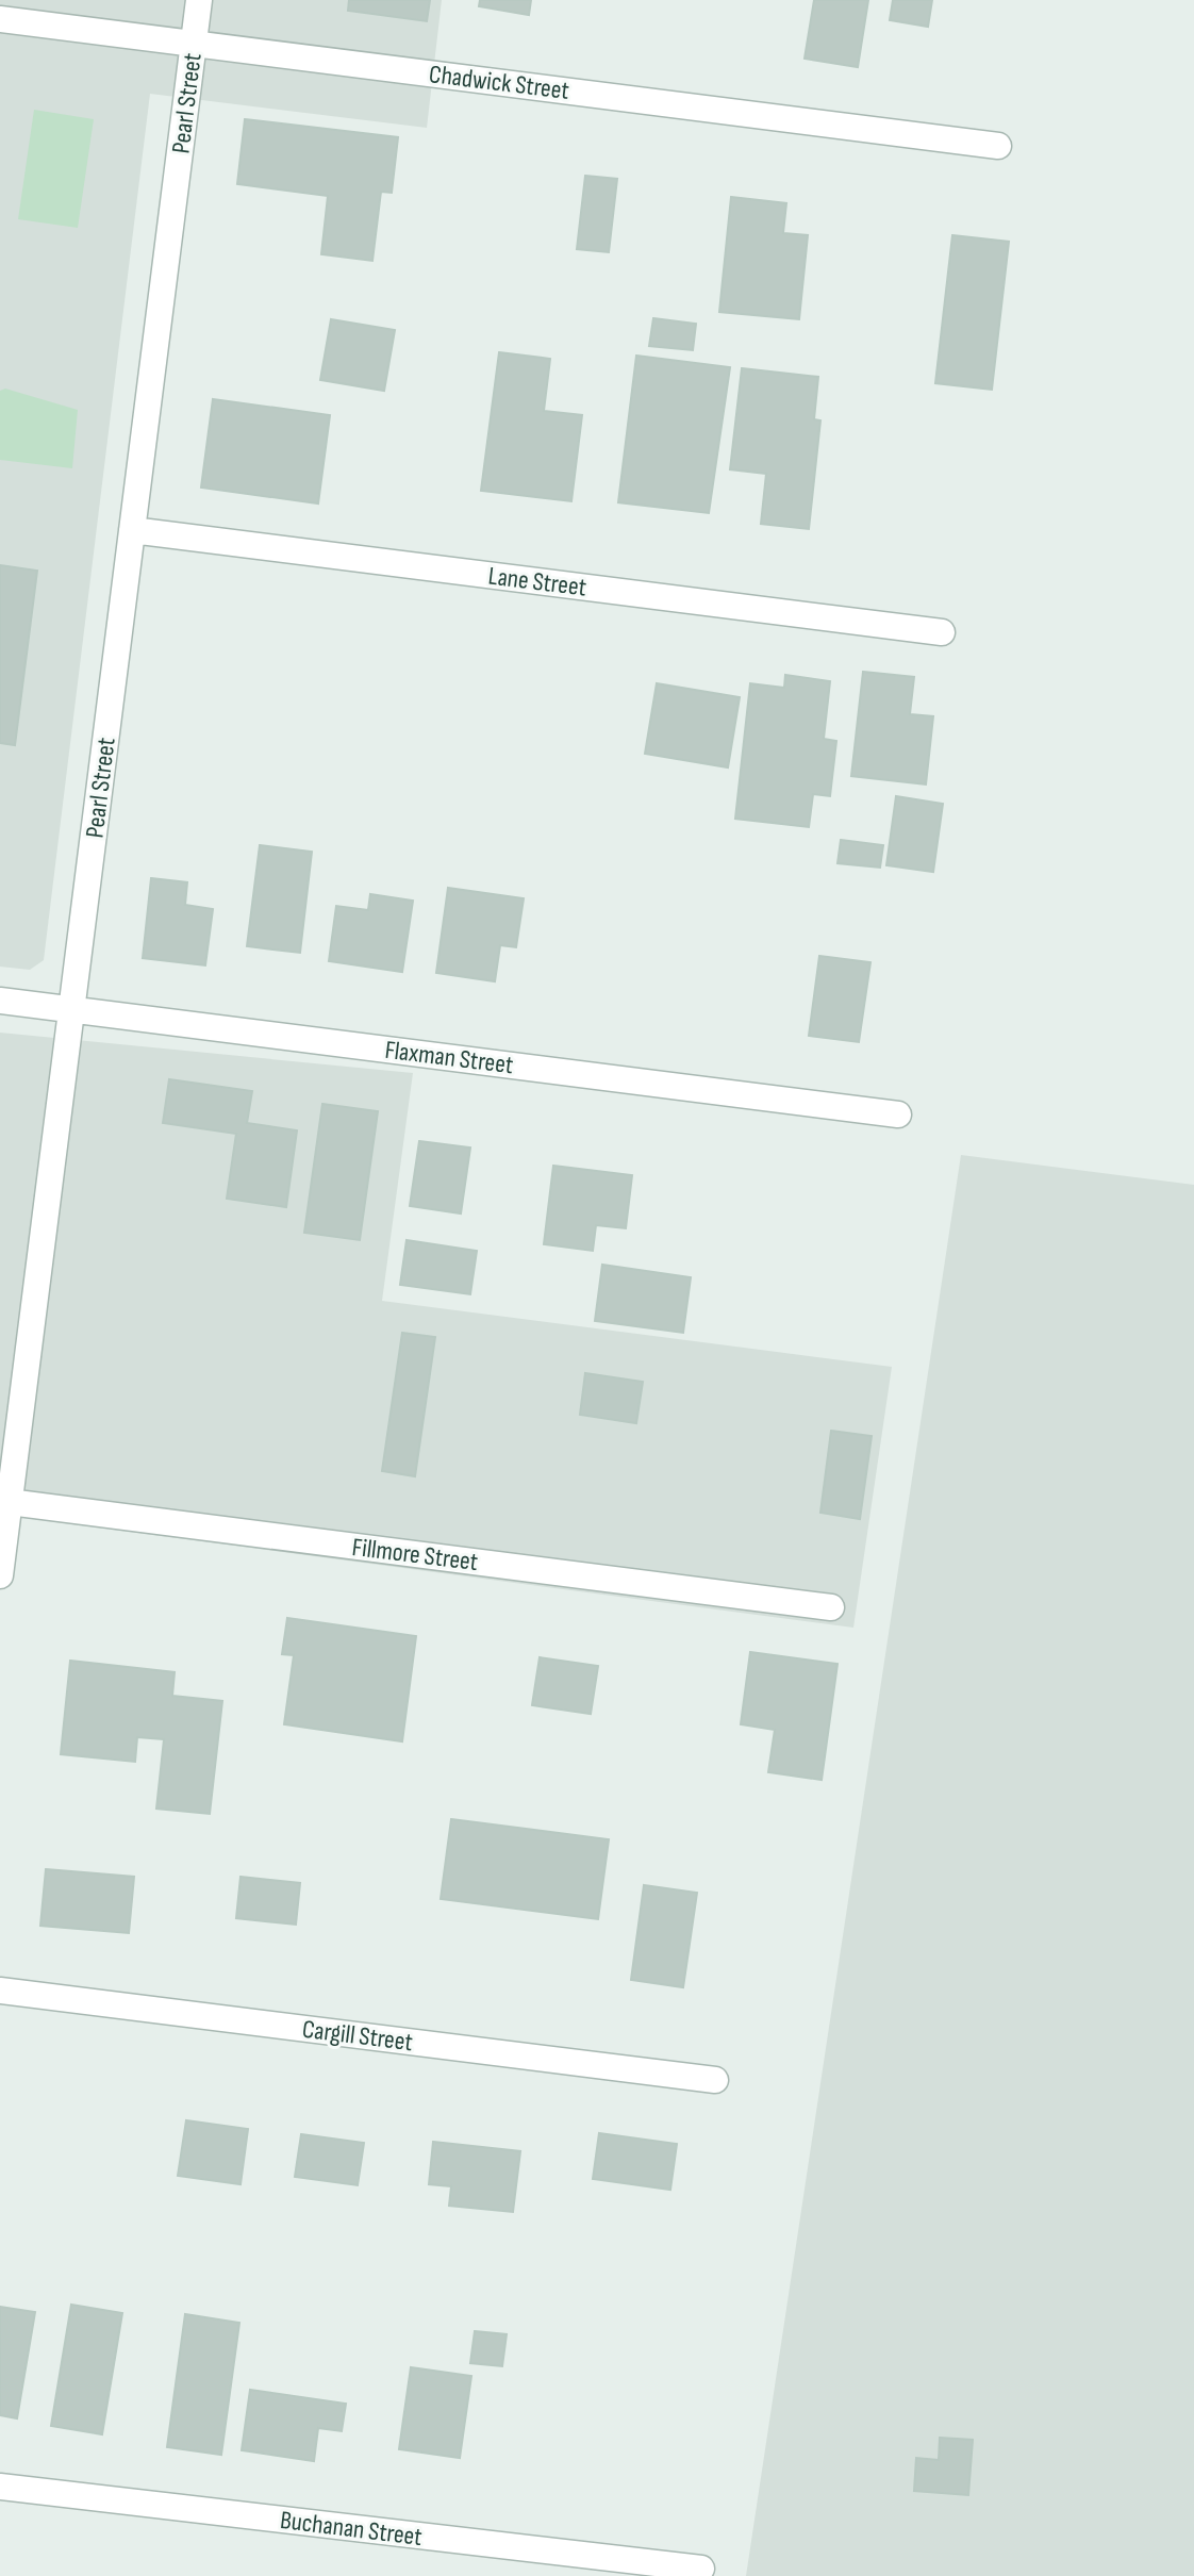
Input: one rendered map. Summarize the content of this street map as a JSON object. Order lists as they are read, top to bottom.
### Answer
{
  "streets": {
    "street": [
      "Chadwick Street",
      "Pearl Street",
      "Lane Street",
      "Flaxman Street",
      "Fillmore Street",
      "Cargill Street",
      "Buchanan Street"
    ]
  },
  "crossings": [
    ["Chadwick Street", "Pearl Street"],
    ["Pearl Street", "Lane Street"],
    ["Pearl Street", "Flaxman Street"],
    ["Pearl Street", "Fillmore Street"]
  ]
}
